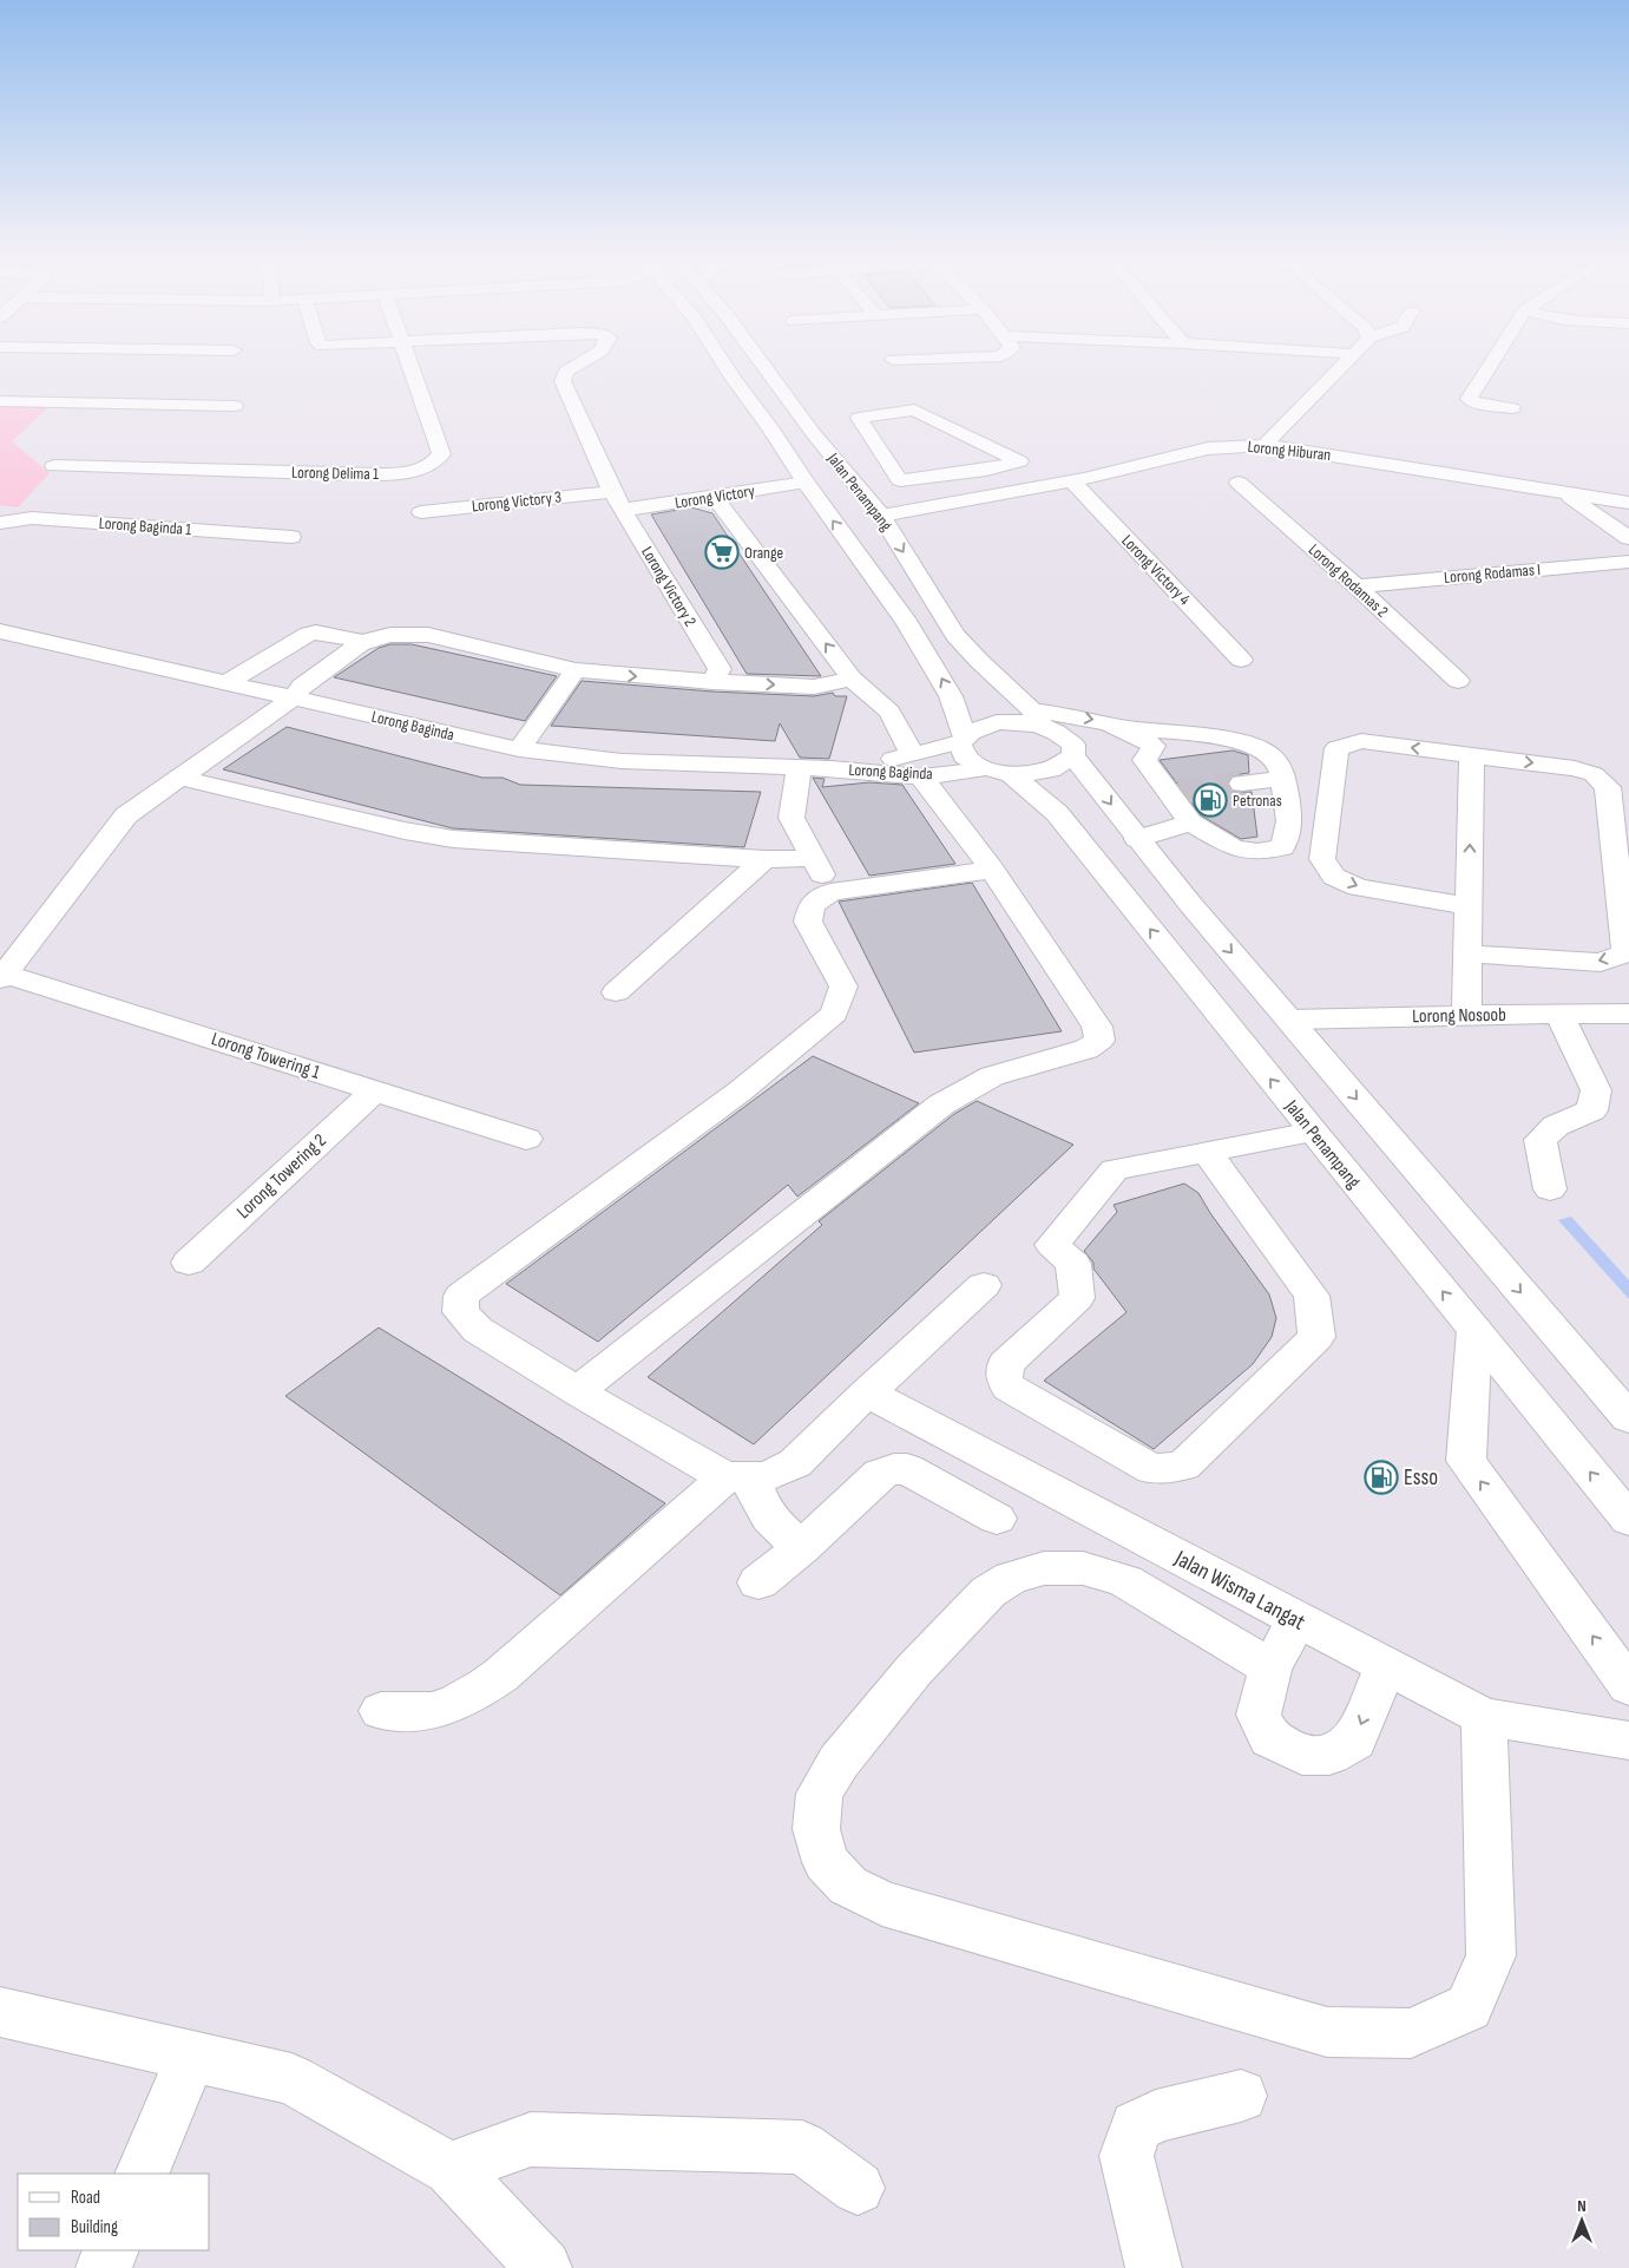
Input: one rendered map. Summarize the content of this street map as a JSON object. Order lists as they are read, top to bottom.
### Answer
{
  "streets": {
    "street": [
      "Lorong Hiburan",
      "Lorong Delima 1",
      "Jalan Penampang",
      "Lorong Victory",
      "Lorong Victory 3",
      "Lorong Baginda 1",
      "Lorong Victory 4",
      "Lorong Rodamas I",
      "Lorong Rodamas 2",
      "Lorong Victory 2",
      "Lorong Baginda",
      "Lorong Nosoob",
      "Lorong Towering 1",
      "Lorong Towering 2",
      "Jalan Wisma Langat"
    ]
  },
  "crossings": [
    ["Lorong Hiburan", "Jalan Penampang"],
    ["Lorong Hiburan", "Lorong Victory 4"],
    ["Jalan Penampang", "Lorong Victory"],
    ["Jalan Penampang", "Lorong Baginda"],
    ["Lorong Victory", "Lorong Victory 2"],
    ["Lorong Victory 3", "Lorong Victory 2"],
    ["Lorong Rodamas I", "Lorong Rodamas 2"],
    ["Lorong Towering 1", "Lorong Towering 2"]
  ],
  "places": {
    "supermarket": ["Orange"],
    "fuel station": ["Petronas", "Esso"]
  },
  "legend": ["Road", "Building"],
  "north": "top"
}
